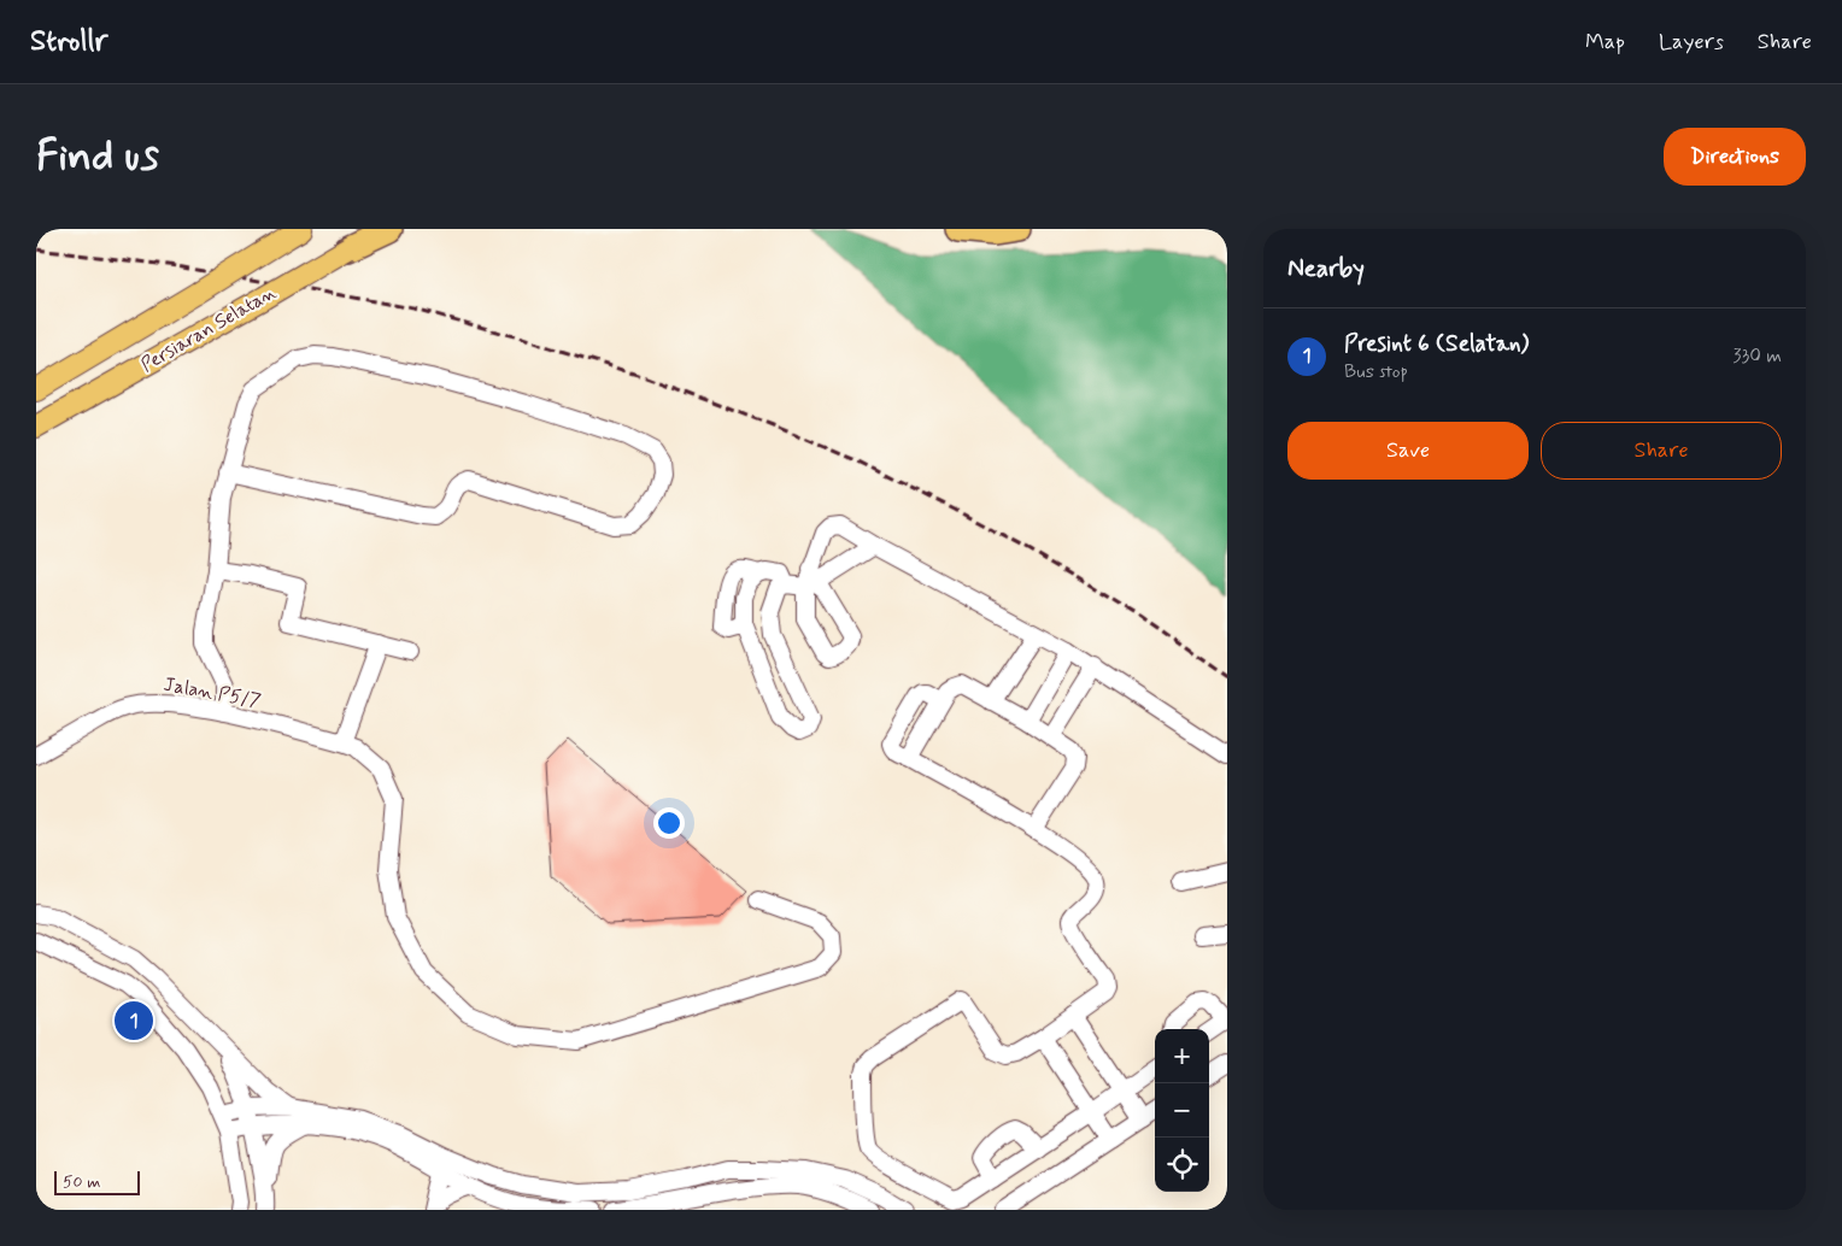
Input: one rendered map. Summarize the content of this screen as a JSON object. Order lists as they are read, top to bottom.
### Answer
{
  "streets": {
    "main road": ["Persiaran Selatan"],
    "street": ["Jalan P5/7"]
  },
  "scale_bar": "50 m",
  "page": {
    "header": "Strollr",
    "nav": ["Map", "Layers", "Share"],
    "buttons": [
      "Directions",
      ["Save", "Share"]
    ],
    "title": "Find us",
    "heading": "Nearby",
    "list": [
      {
        "mark": "1",
        "name": "Presint 6 (Selatan)",
        "note": "Bus stop",
        "value": "330 m"
      }
    ],
    "pins": "1",
    "map_buttons": ["+", "−"],
    "scale": "50 m"
  }
}
